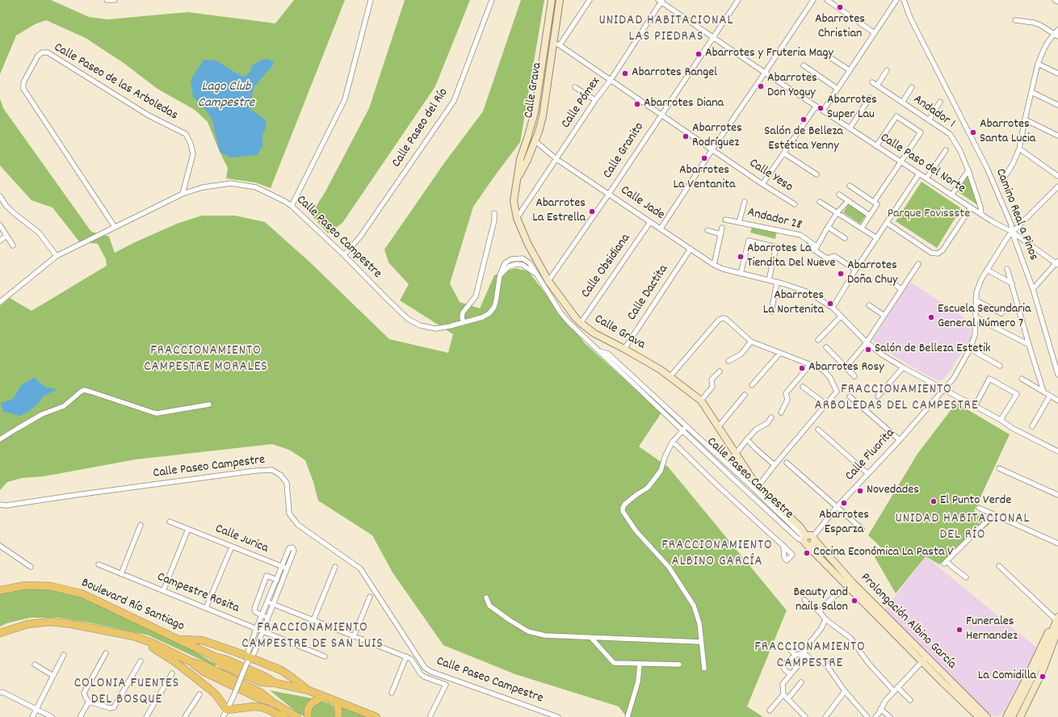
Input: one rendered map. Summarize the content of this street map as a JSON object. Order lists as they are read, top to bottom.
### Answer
{
  "streets": {
    "main road": ["Calle Grava", "Boulevard Río Santiago", "Prolongación Albino García"],
    "street": [
      "Calle Paseo de las Arboledas",
      "Calle Pómex",
      "Andador 1",
      "Calle Paseo del Río",
      "Calle Granito",
      "Calle Paso del Norte",
      "Calle Yeso",
      "Calle Jade",
      "Camino Real a Pinos",
      "Andador 28",
      "Calle Paseo Campestre",
      "Calle Obsidiana",
      "Calle Dactita",
      "Calle Fluorita",
      "Calle Jurica",
      "Campestre Rosita"
    ]
  },
  "crossings": [
    ["Calle Paseo de las Arboledas", "Calle Paseo Campestre"],
    ["Calle Grava", "Calle Pómex"],
    ["Calle Grava", "Calle Granito"],
    ["Calle Grava", "Calle Yeso"],
    ["Calle Grava", "Calle Jade"],
    ["Calle Grava", "Calle Paseo Campestre"],
    ["Calle Grava", "Calle Obsidiana"],
    ["Calle Grava", "Calle Dactita"],
    ["Calle Grava", "Calle Fluorita"],
    ["Calle Grava", "Prolongación Albino García"],
    ["Calle Pómex", "Calle Paso del Norte"],
    ["Calle Pómex", "Calle Yeso"],
    ["Calle Pómex", "Calle Jade"],
    ["Andador 1", "Calle Paso del Norte"],
    ["Calle Paseo del Río", "Calle Paseo Campestre"],
    ["Calle Granito", "Calle Paso del Norte"],
    ["Calle Granito", "Calle Yeso"],
    ["Calle Granito", "Calle Jade"],
    ["Calle Paso del Norte", "Camino Real a Pinos"],
    ["Calle Paso del Norte", "Calle Fluorita"],
    ["Calle Jade", "Calle Obsidiana"],
    ["Calle Jade", "Calle Dactita"],
    ["Calle Jade", "Calle Fluorita"],
    ["Camino Real a Pinos", "Calle Fluorita"],
    ["Calle Paseo Campestre", "Calle Fluorita"],
    ["Calle Paseo Campestre", "Prolongación Albino García"],
    ["Calle Fluorita", "Prolongación Albino García"]
  ],
  "districts": [
    "UNIDAD HABITACIONAL LAS PIEDRAS",
    "FRACCIONAMIENTO CAMPESTRE MORALES",
    "FRACCIONAMIENTO ARBOLEDAS DEL CAMPESTRE",
    "UNIDAD HABITACIONAL DEL RÍO",
    "FRACCIONAMIENTO ALBINO GARCÍA",
    "FRACCIONAMIENTO CAMPESTRE DE SAN LUIS",
    "FRACCIONAMIENTO CAMPESTRE",
    "COLONIA FUENTES DEL BOSQUE"
  ],
  "water": ["Lago Club Campestre"],
  "parks": ["Parque Fovissste"],
  "places": [
    "Abarrotes Christian",
    "Abarrotes y Fruteria Magy",
    "Abarrotes Rangel",
    "Abarrotes Don Yoguy",
    "Abarrotes Diana",
    "Abarrotes Super Lau",
    "Salón de Belleza Estética Yenny",
    "Abarrotes Santa Lucia",
    "Abarrotes Rodríguez",
    "Abarrotes La Ventanita",
    "Abarrotes La Estrella",
    "Abarrotes La Tiendita Del Nueve",
    "Abarrotes Doña Chuy",
    "Abarrotes La Nortenita",
    "Escuela Secundaria General Número 7",
    "Salón de Belleza Estetik",
    "Abarrotes Rosy",
    "Novedades",
    "El Punto Verde",
    "Abarrotes Esparza",
    "Cocina Económica La Pasta V",
    "Beauty and nails Salon",
    "Funerales Hernandez",
    "La Comidilla"
  ]
}
